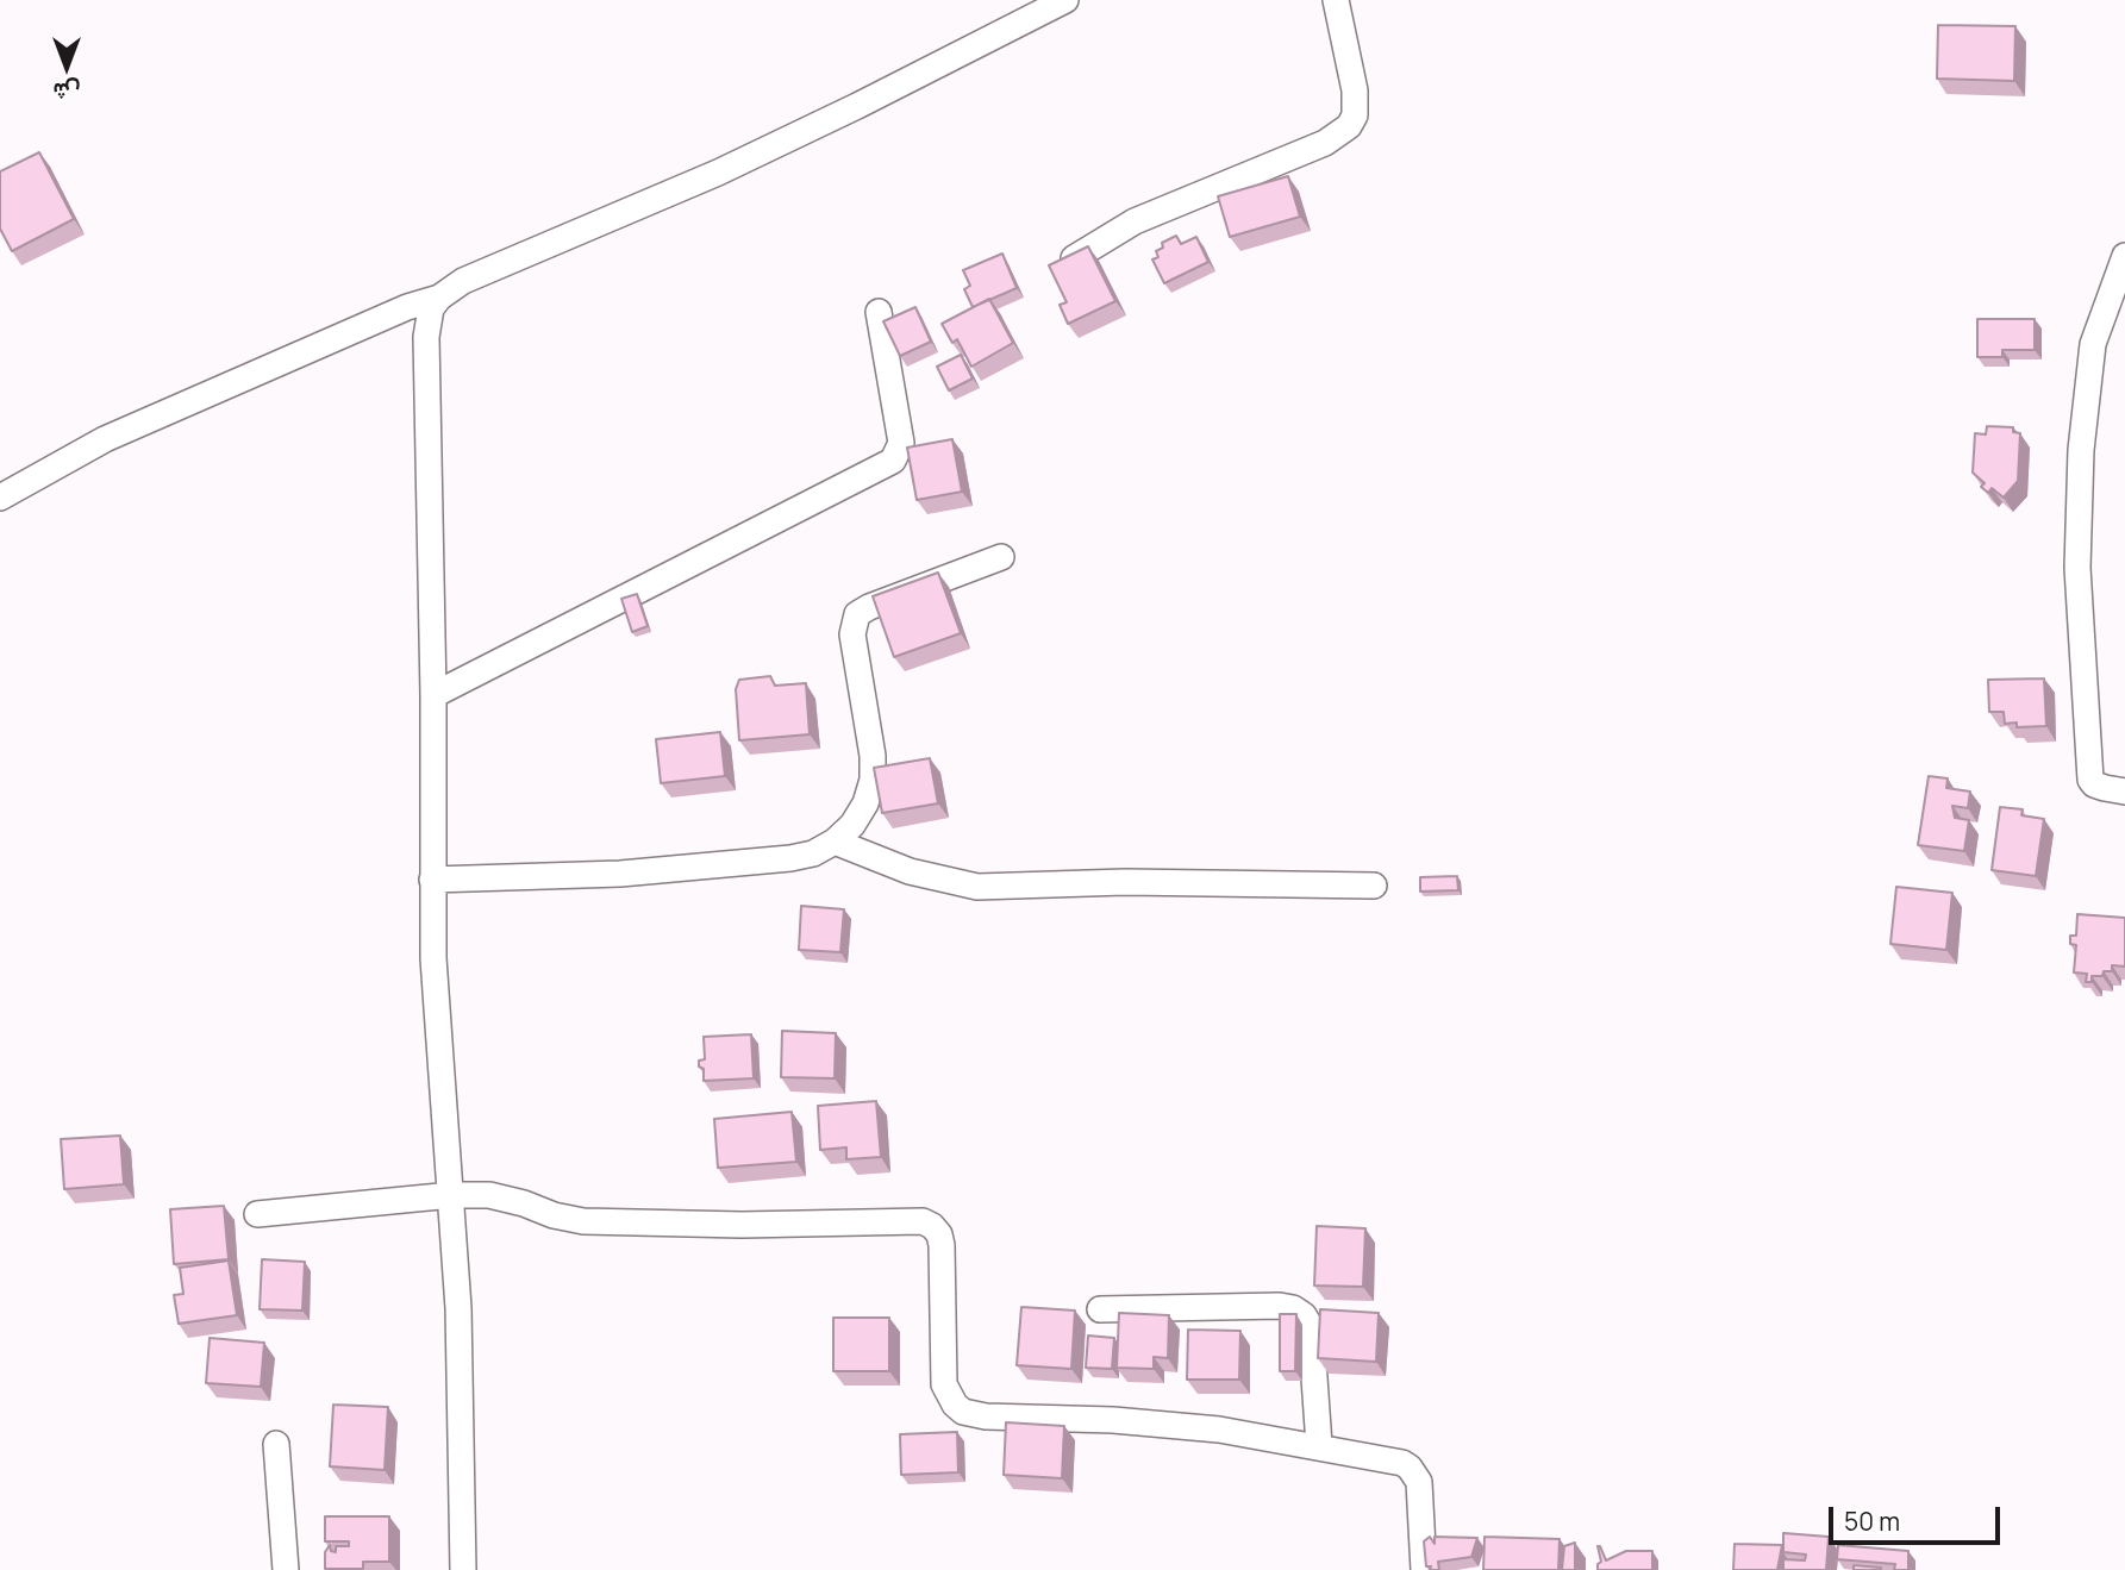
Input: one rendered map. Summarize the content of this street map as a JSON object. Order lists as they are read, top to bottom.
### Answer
{
  "scale_bar": "50 m",
  "north": "bottom"
}
